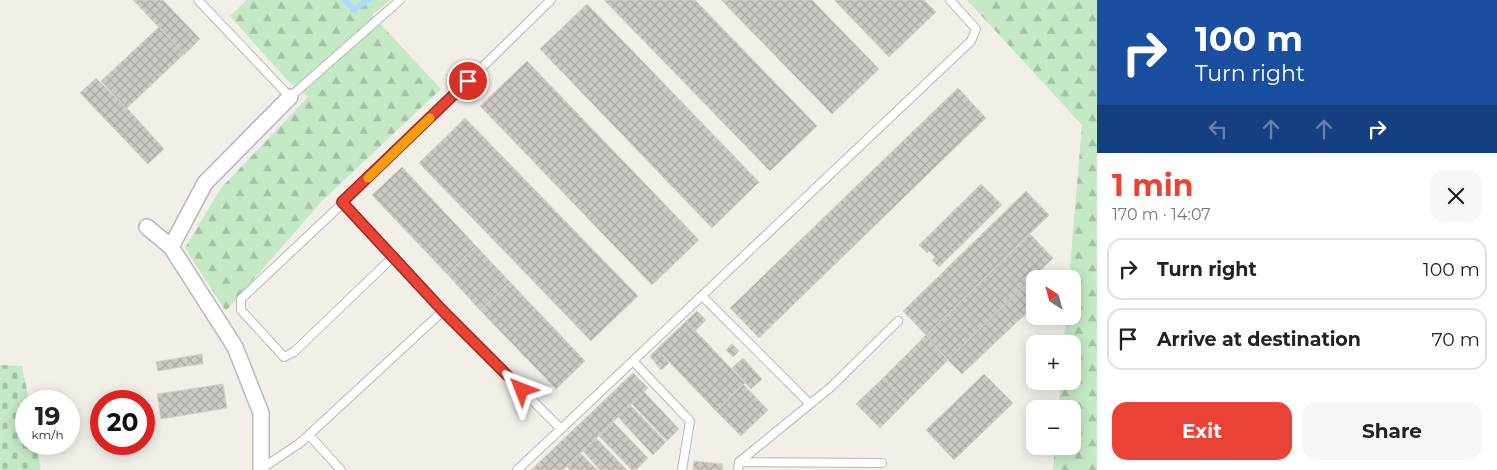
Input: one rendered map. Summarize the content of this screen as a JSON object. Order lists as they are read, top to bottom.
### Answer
{
  "north": "top left",
  "page": {
    "turn": ["100 m", "Turn right"],
    "heading": ["1 min", "170 m · 14:07"],
    "list": [
      {
        "name": "Turn right",
        "value": "100 m"
      },
      {
        "name": "Arrive at destination",
        "value": "70 m"
      }
    ],
    "map_buttons": ["+", "−"],
    "speed": "19 km/h",
    "limit": "20",
    "buttons": ["Exit", "Share"]
  }
}
